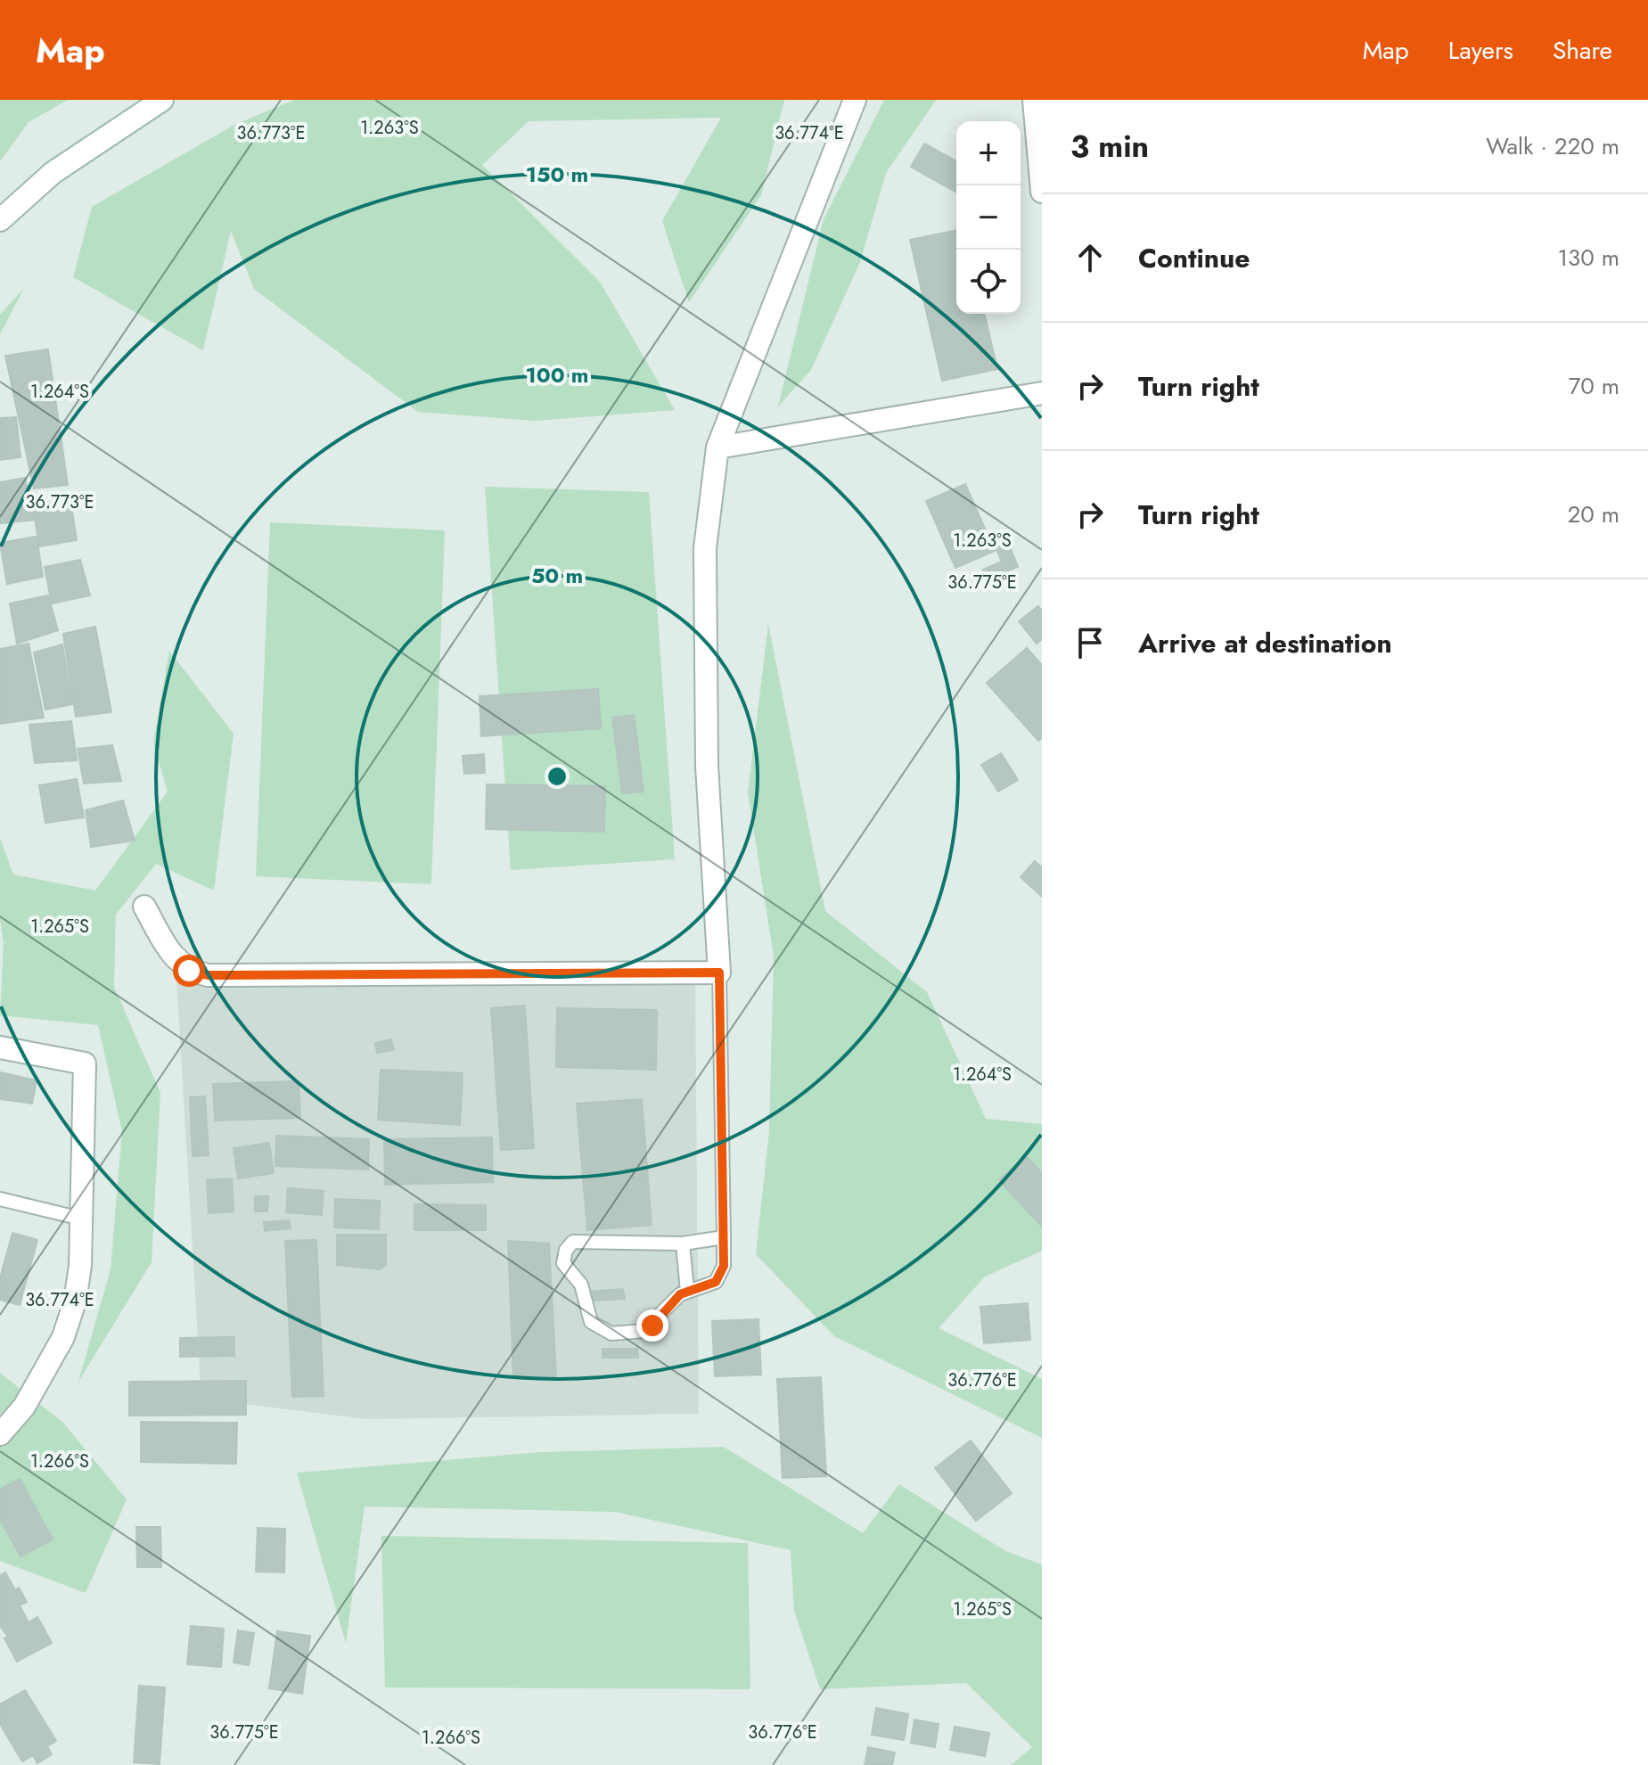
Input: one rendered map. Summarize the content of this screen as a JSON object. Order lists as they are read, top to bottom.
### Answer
{
  "page": {
    "header": "Map",
    "nav": ["Map", "Layers", "Share"],
    "heading": ["3 min", "Walk · 220 m"],
    "map_buttons": ["+", "−"],
    "list": [
      ["Continue", "130 m"],
      ["Turn right", "70 m"],
      ["Turn right", "20 m"],
      "Arrive at destination"
    ]
  },
  "coordinates": [
    "1.263°S",
    "36.773°E",
    "36.774°E",
    "1.264°S",
    "36.775°E",
    "1.265°S",
    "36.776°E",
    "1.266°S"
  ],
  "rings": ["150 m", "100 m", "50 m"]
}
